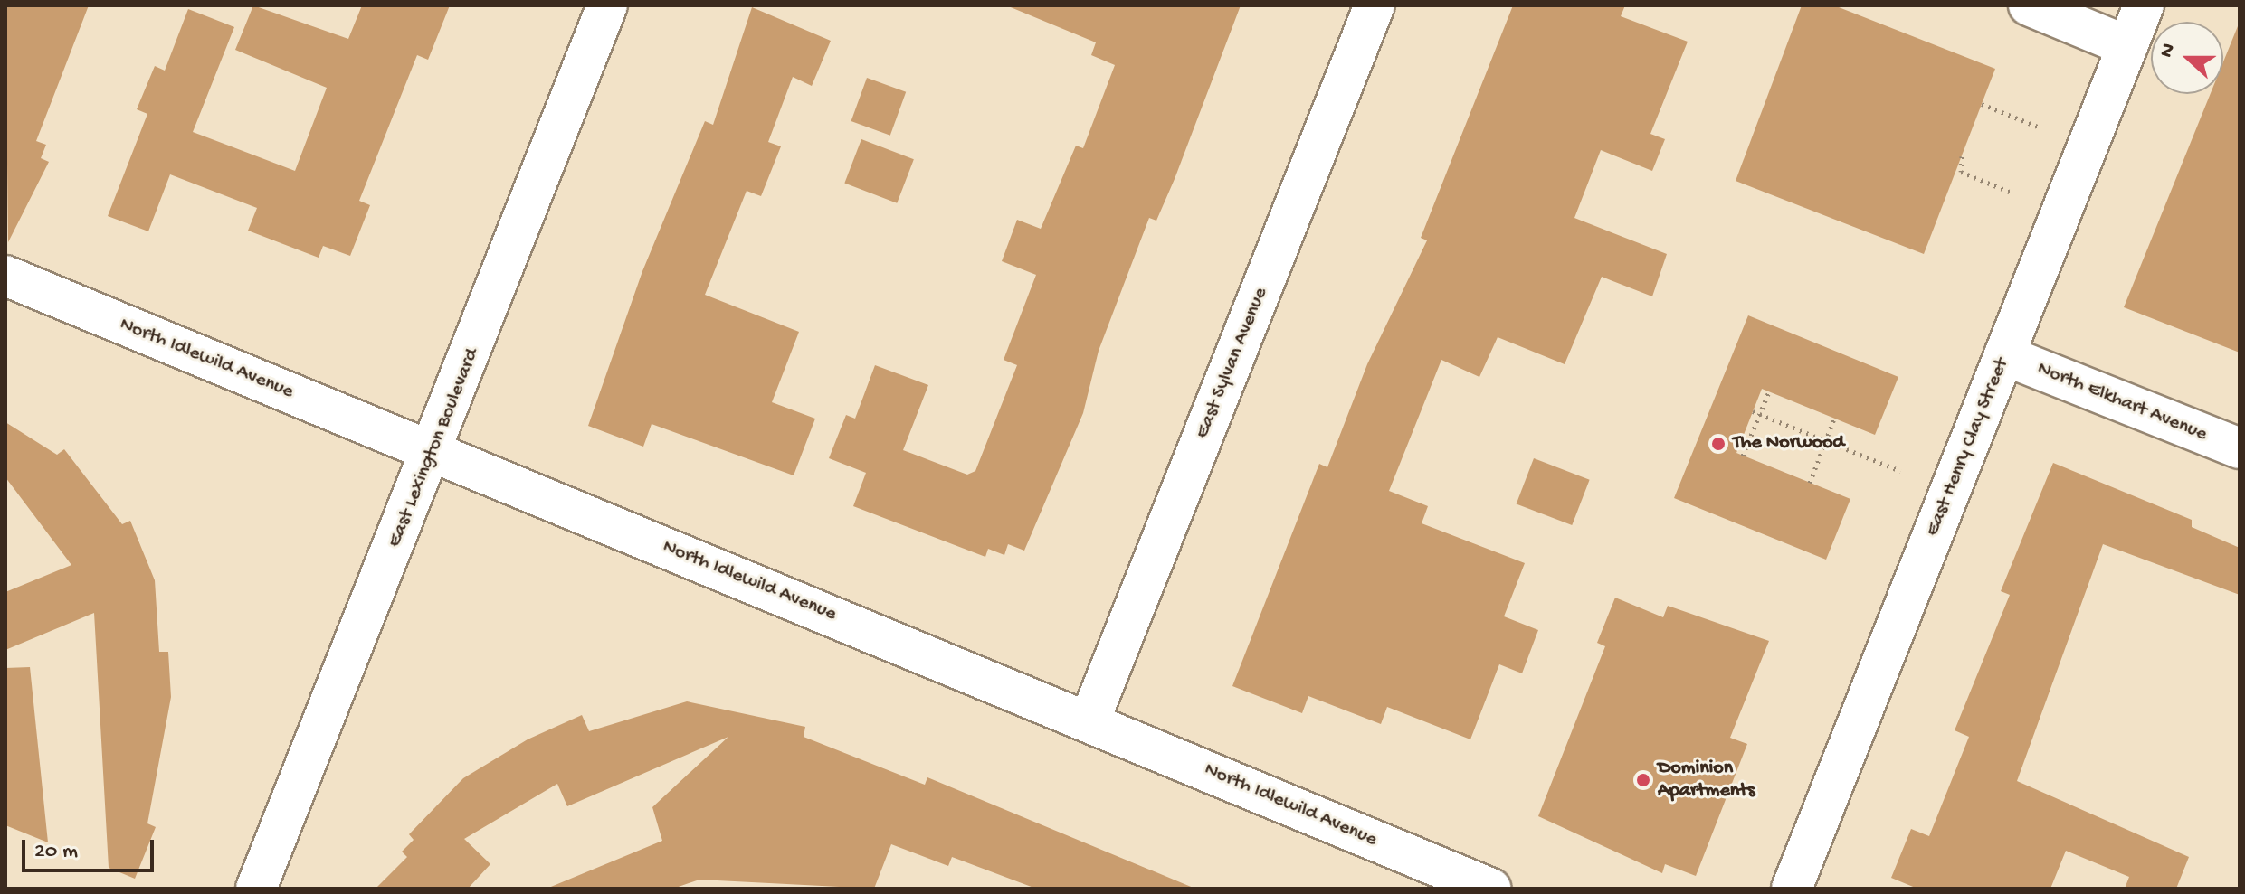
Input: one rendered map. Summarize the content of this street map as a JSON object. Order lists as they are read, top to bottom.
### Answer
{
  "streets": {
    "street": [
      "North Idlewild Avenue",
      "East Sylvan Avenue",
      "North Elkhart Avenue",
      "East Henry Clay Street",
      "East Lexington Boulevard"
    ]
  },
  "crossings": [
    ["North Idlewild Avenue", "East Sylvan Avenue"],
    ["North Idlewild Avenue", "East Lexington Boulevard"],
    ["North Elkhart Avenue", "East Henry Clay Street"]
  ],
  "places": ["The Norwood", "Dominion Apartments"],
  "scale_bar": "20 m",
  "north": "left"
}
